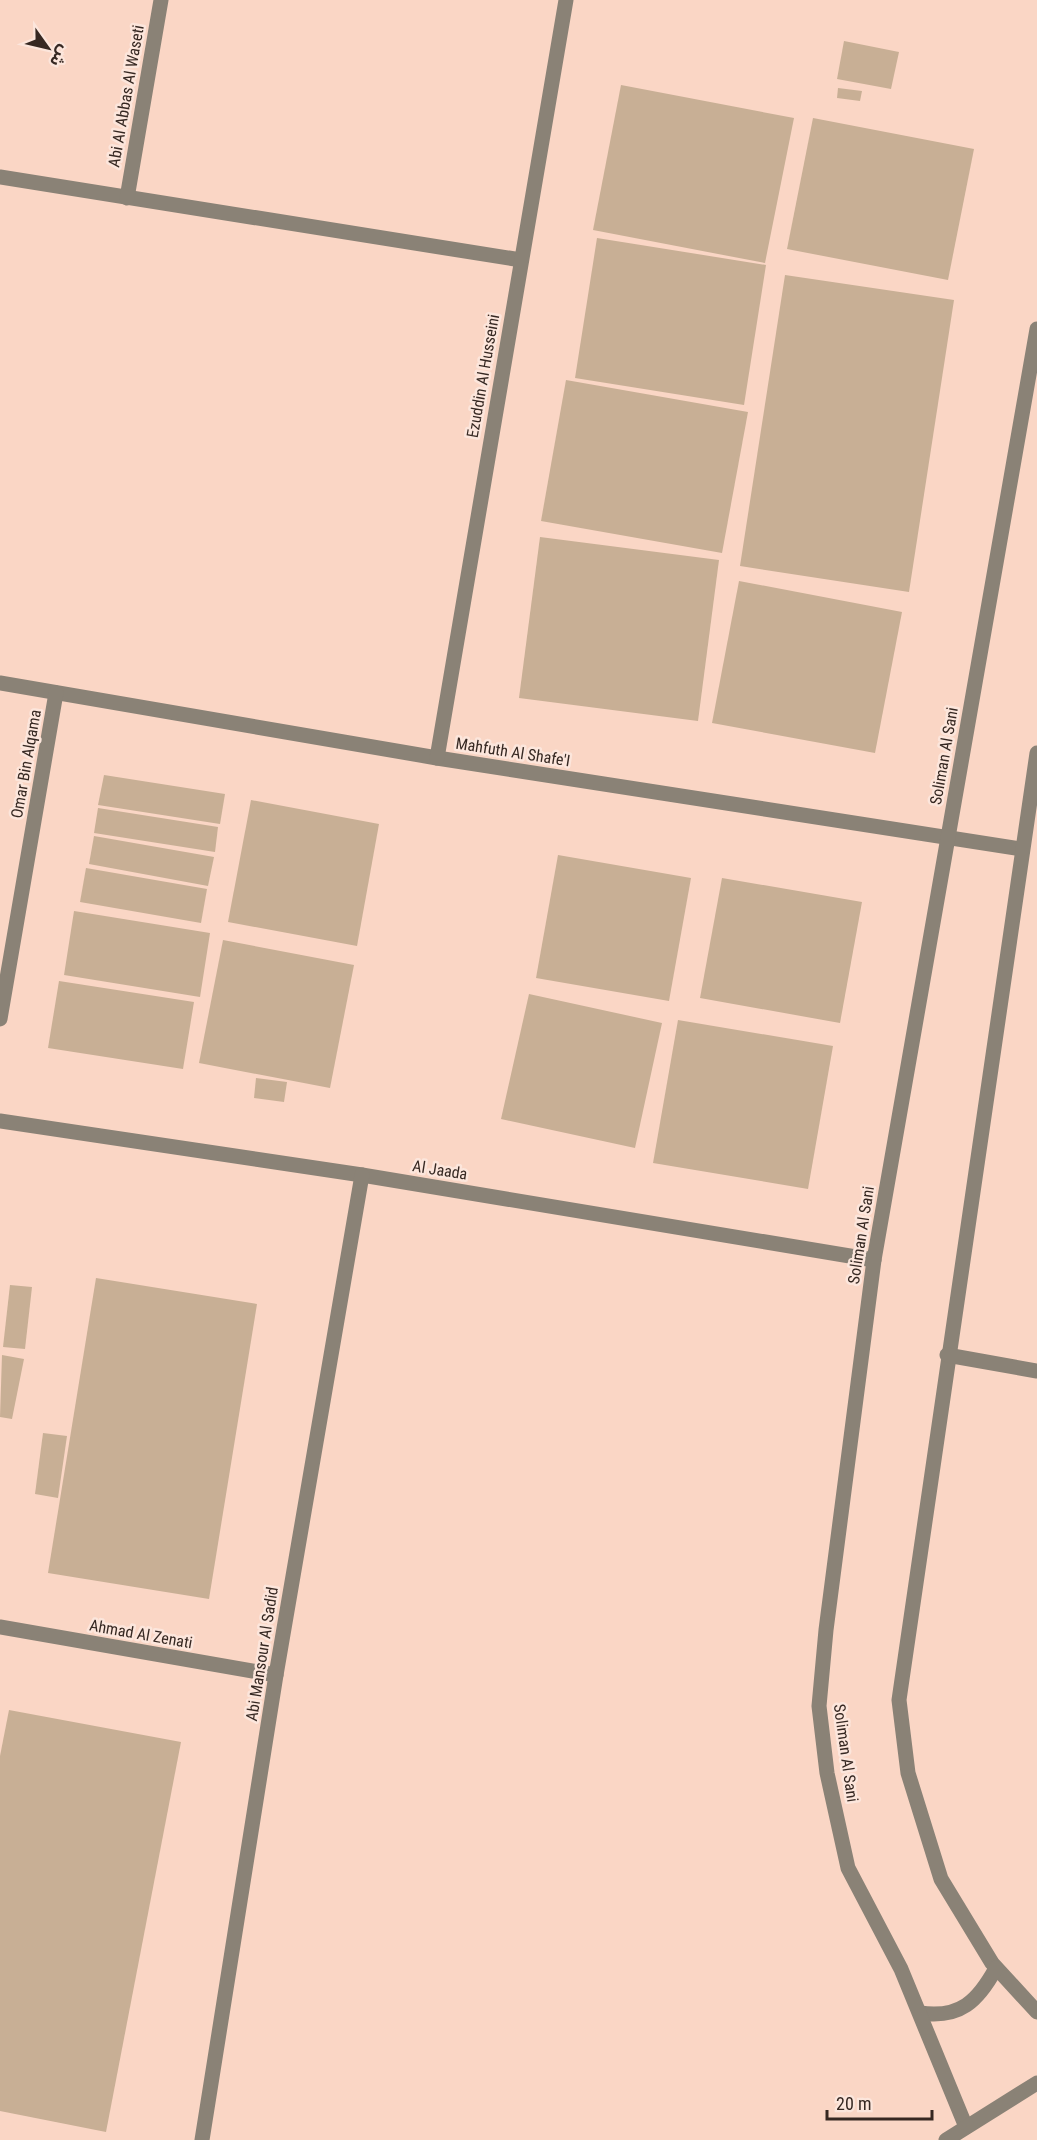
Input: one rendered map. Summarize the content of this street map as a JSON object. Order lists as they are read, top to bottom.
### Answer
{
  "streets": {
    "street": [
      "Abi Al Abbas Al Waseti",
      "Ezuddin Al Husseini",
      "Mahfuth Al Shafe'I",
      "Soliman Al Sani",
      "Omar Bin Alqama",
      "Al Jaada",
      "Ahmad Al Zenati",
      "Abi Mansour Al Sadid"
    ]
  },
  "crossings": [
    ["Ezuddin Al Husseini", "Mahfuth Al Shafe'I"],
    ["Mahfuth Al Shafe'I", "Soliman Al Sani"],
    ["Mahfuth Al Shafe'I", "Omar Bin Alqama"],
    ["Soliman Al Sani", "Al Jaada"],
    ["Al Jaada", "Abi Mansour Al Sadid"],
    ["Ahmad Al Zenati", "Abi Mansour Al Sadid"]
  ],
  "scale_bar": "20 m",
  "north": "bottom right"
}
